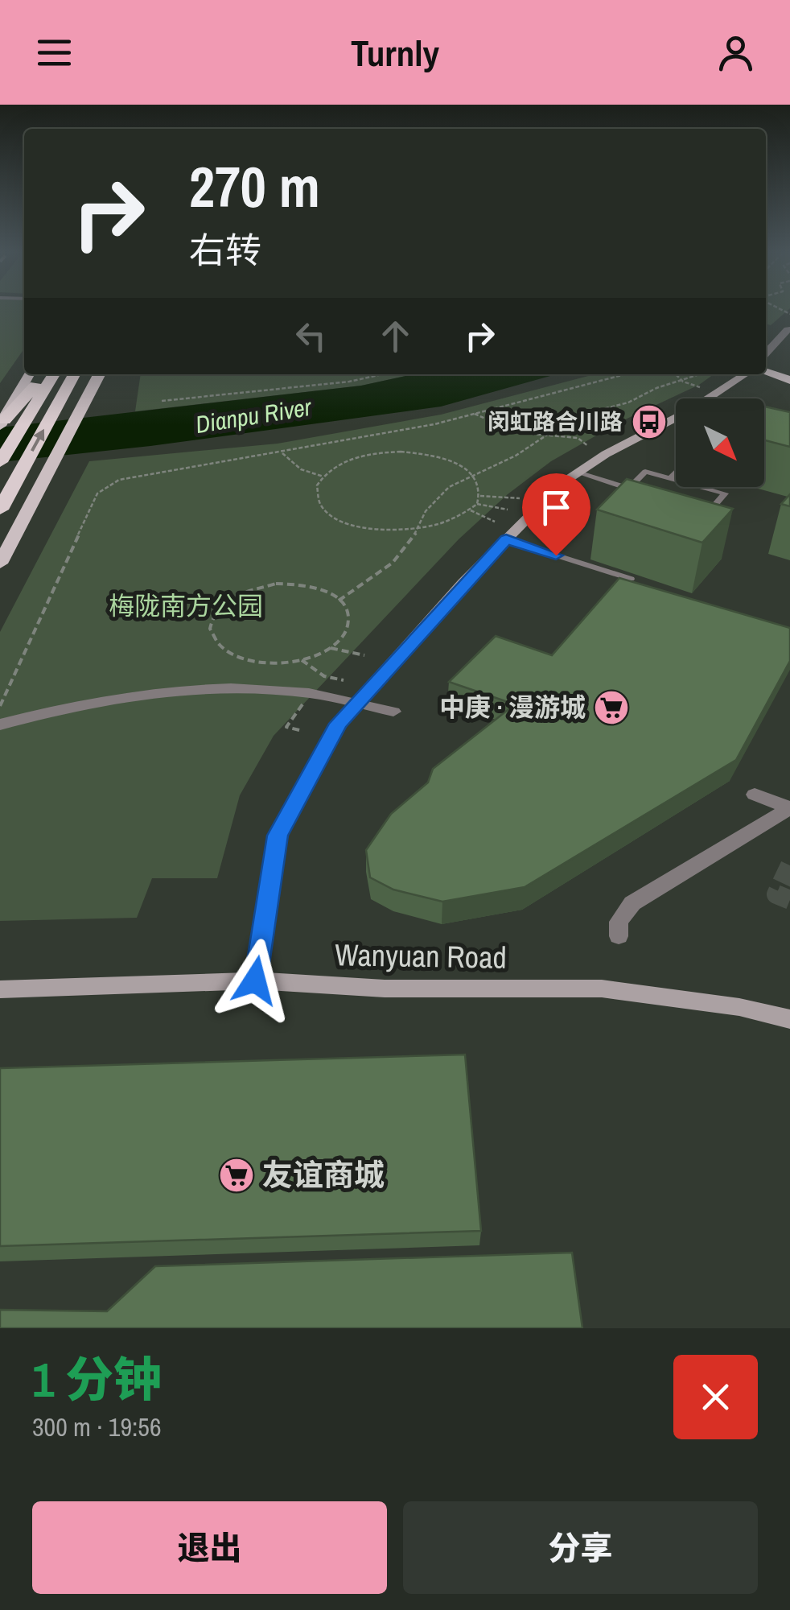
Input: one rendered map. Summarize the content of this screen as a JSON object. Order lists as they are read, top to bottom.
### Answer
{
  "streets": {
    "main road": ["Wanyuan Road"]
  },
  "water": ["Dianpu River"],
  "parks": ["梅陇南方公园"],
  "places": {
    "bus stop": ["闵虹路合川路"],
    "supermarket": ["中庚 · 漫游城", "友谊商城"]
  },
  "north": "bottom right",
  "page": {
    "header": "Turnly",
    "turn": ["270 m", "右转"],
    "heading": ["1 分钟", "300 m · 19:56"],
    "buttons": ["退出", "分享"]
  }
}
